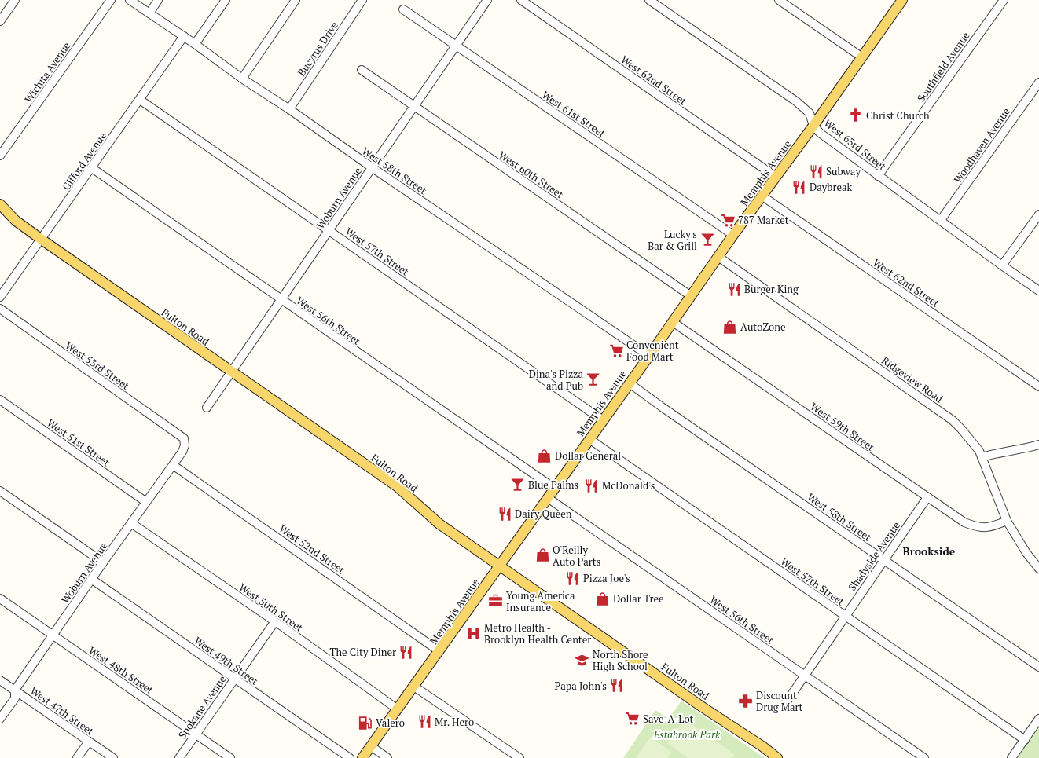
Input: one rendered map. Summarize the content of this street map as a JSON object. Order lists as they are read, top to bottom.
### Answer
{
  "streets": {
    "main road": ["Memphis Avenue", "Fulton Road"],
    "street": [
      "Bucyrus Drive",
      "Southfield Avenue",
      "Wichita Avenue",
      "West 62nd Street",
      "West 61st Street",
      "West 63rd Street",
      "Woodhaven Avenue",
      "Gifford Avenue",
      "West 58th Street",
      "West 60th Street",
      "Woburn Avenue",
      "West 57th Street",
      "West 56th Street",
      "West 53rd Street",
      "Ridgeview Road",
      "West 59th Street",
      "West 51st Street",
      "West 52nd Street",
      "Shadyside Avenue",
      "West 50th Street",
      "West 49th Street",
      "West 48th Street",
      "Spokane Avenue",
      "West 47th Street"
    ]
  },
  "crossings": [
    ["Bucyrus Drive", "West 58th Street"],
    ["Southfield Avenue", "West 63rd Street"],
    ["West 62nd Street", "Memphis Avenue"],
    ["West 61st Street", "Memphis Avenue"],
    ["West 61st Street", "Woburn Avenue"],
    ["West 63rd Street", "Woodhaven Avenue"],
    ["West 63rd Street", "Memphis Avenue"],
    ["Gifford Avenue", "West 58th Street"],
    ["Gifford Avenue", "West 57th Street"],
    ["Gifford Avenue", "West 56th Street"],
    ["Gifford Avenue", "Fulton Road"],
    ["West 58th Street", "Memphis Avenue"],
    ["West 58th Street", "Woburn Avenue"],
    ["West 58th Street", "Shadyside Avenue"],
    ["Memphis Avenue", "West 60th Street"],
    ["Memphis Avenue", "West 57th Street"],
    ["Memphis Avenue", "West 56th Street"],
    ["Memphis Avenue", "Fulton Road"],
    ["Memphis Avenue", "Ridgeview Road"],
    ["Memphis Avenue", "West 59th Street"],
    ["Memphis Avenue", "West 52nd Street"],
    ["Memphis Avenue", "West 50th Street"],
    ["West 60th Street", "Woburn Avenue"],
    ["Woburn Avenue", "West 57th Street"],
    ["Woburn Avenue", "West 56th Street"],
    ["Woburn Avenue", "Fulton Road"],
    ["Woburn Avenue", "West 53rd Street"],
    ["Woburn Avenue", "West 51st Street"],
    ["Woburn Avenue", "West 52nd Street"],
    ["Woburn Avenue", "West 50th Street"],
    ["Woburn Avenue", "West 49th Street"],
    ["Woburn Avenue", "West 48th Street"],
    ["Woburn Avenue", "West 47th Street"],
    ["West 57th Street", "Shadyside Avenue"],
    ["West 56th Street", "Shadyside Avenue"],
    ["Ridgeview Road", "West 59th Street"],
    ["West 59th Street", "Shadyside Avenue"],
    ["West 50th Street", "Spokane Avenue"],
    ["West 49th Street", "Spokane Avenue"],
    ["West 48th Street", "Spokane Avenue"]
  ],
  "districts": ["Brookside"],
  "parks": ["Estabrook Park"],
  "places": {
    "church": ["Christ Church"],
    "restaurant": [
      "Subway",
      "Daybreak",
      "Burger King",
      "McDonald's",
      "Dairy Queen",
      "Pizza Joe's",
      "The City Diner",
      "Papa John's",
      "Mr. Hero"
    ],
    "supermarket": ["787 Market", "Convenient Food Mart", "Save-A-Lot"],
    "bar": ["Lucky's Bar & Grill", "Dina's Pizza and Pub", "Blue Palms"],
    "shop": [
      "AutoZone",
      "Dollar General",
      "O'Reilly Auto Parts",
      "Dollar Tree"
    ],
    "office": ["Young America Insurance"],
    "hospital": ["Metro Health - Brooklyn Health Center"],
    "school or university": ["North Shore High School"],
    "pharmacy": ["Discount Drug Mart"],
    "fuel station": ["Valero"]
  }
}
